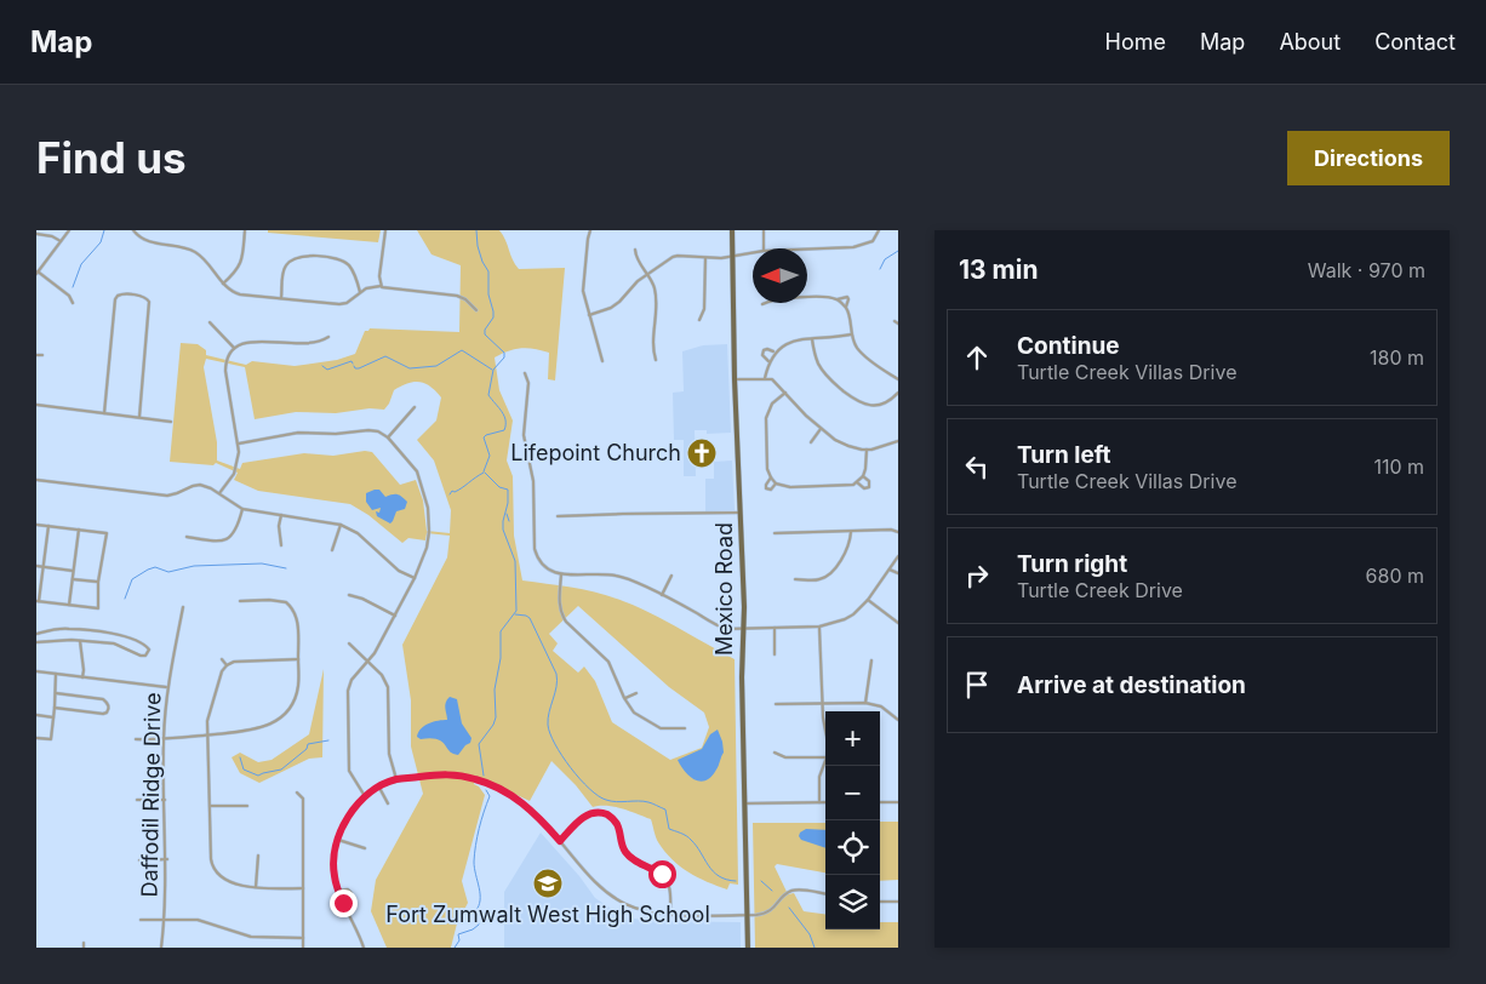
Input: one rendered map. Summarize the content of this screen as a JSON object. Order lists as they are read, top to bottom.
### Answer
{
  "streets": {
    "main road": ["Mexico Road"],
    "street": ["Daffodil Ridge Drive"]
  },
  "places": {
    "church": ["Lifepoint Church"],
    "school or university": ["Fort Zumwalt West High School"]
  },
  "north": "left",
  "page": {
    "header": "Map",
    "nav": [
      "Home",
      "Map",
      "About",
      "Contact"
    ],
    "buttons": "Directions",
    "title": "Find us",
    "heading": ["13 min", "Walk · 970 m"],
    "list": [
      ["Continue", "Turtle Creek Villas Drive", "180 m"],
      ["Turn left", "Turtle Creek Villas Drive", "110 m"],
      ["Turn right", "Turtle Creek Drive", "680 m"],
      "Arrive at destination"
    ],
    "map_buttons": ["+", "−"]
  }
}
